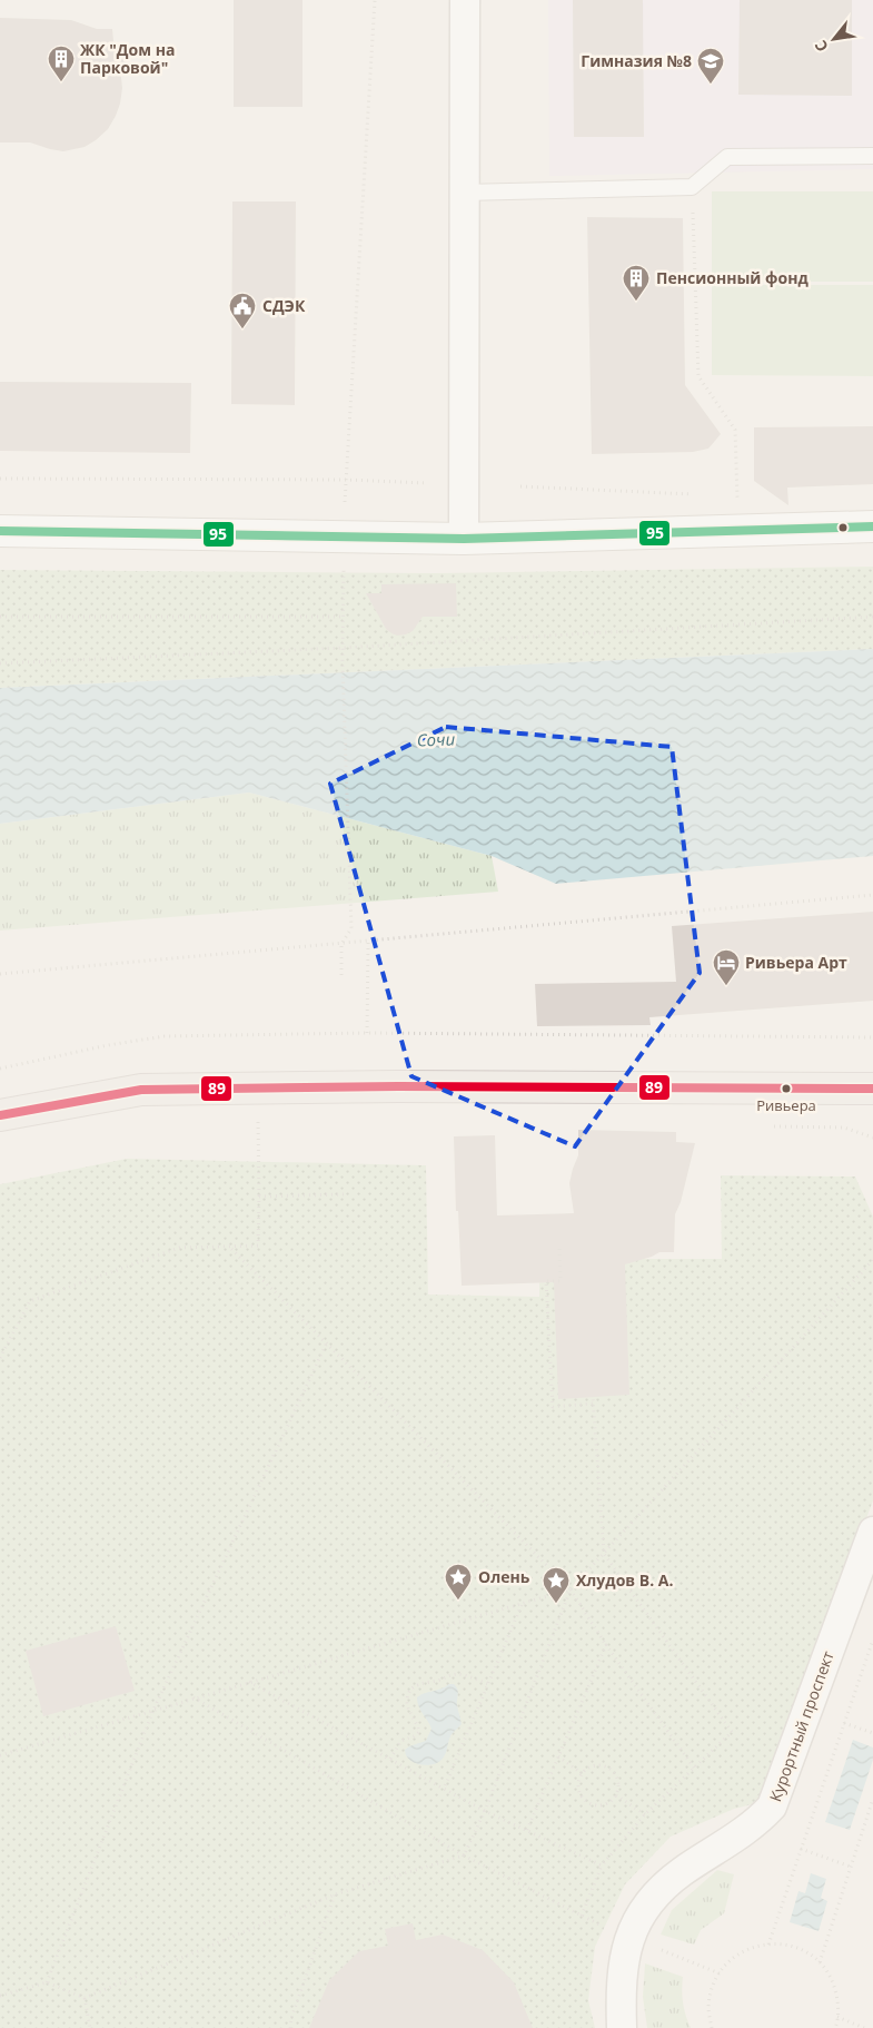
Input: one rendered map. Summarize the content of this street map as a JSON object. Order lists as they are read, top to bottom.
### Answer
{
  "streets": {
    "street": ["Курортный проспект"]
  },
  "water": ["Сочи"],
  "places": {
    "building": ["ЖК \"Дом на Парковой\"", "Пенсионный фонд"],
    "school or university": ["Гимназия №8"],
    "public building": ["СДЭК"],
    "hotel": ["Ривьера Арт"],
    "other": ["Ривьера"],
    "place": ["Олень", "Хлудов В. А."]
  },
  "lines": ["transit line 95", "transit line 89"],
  "north": "bottom left"
}
